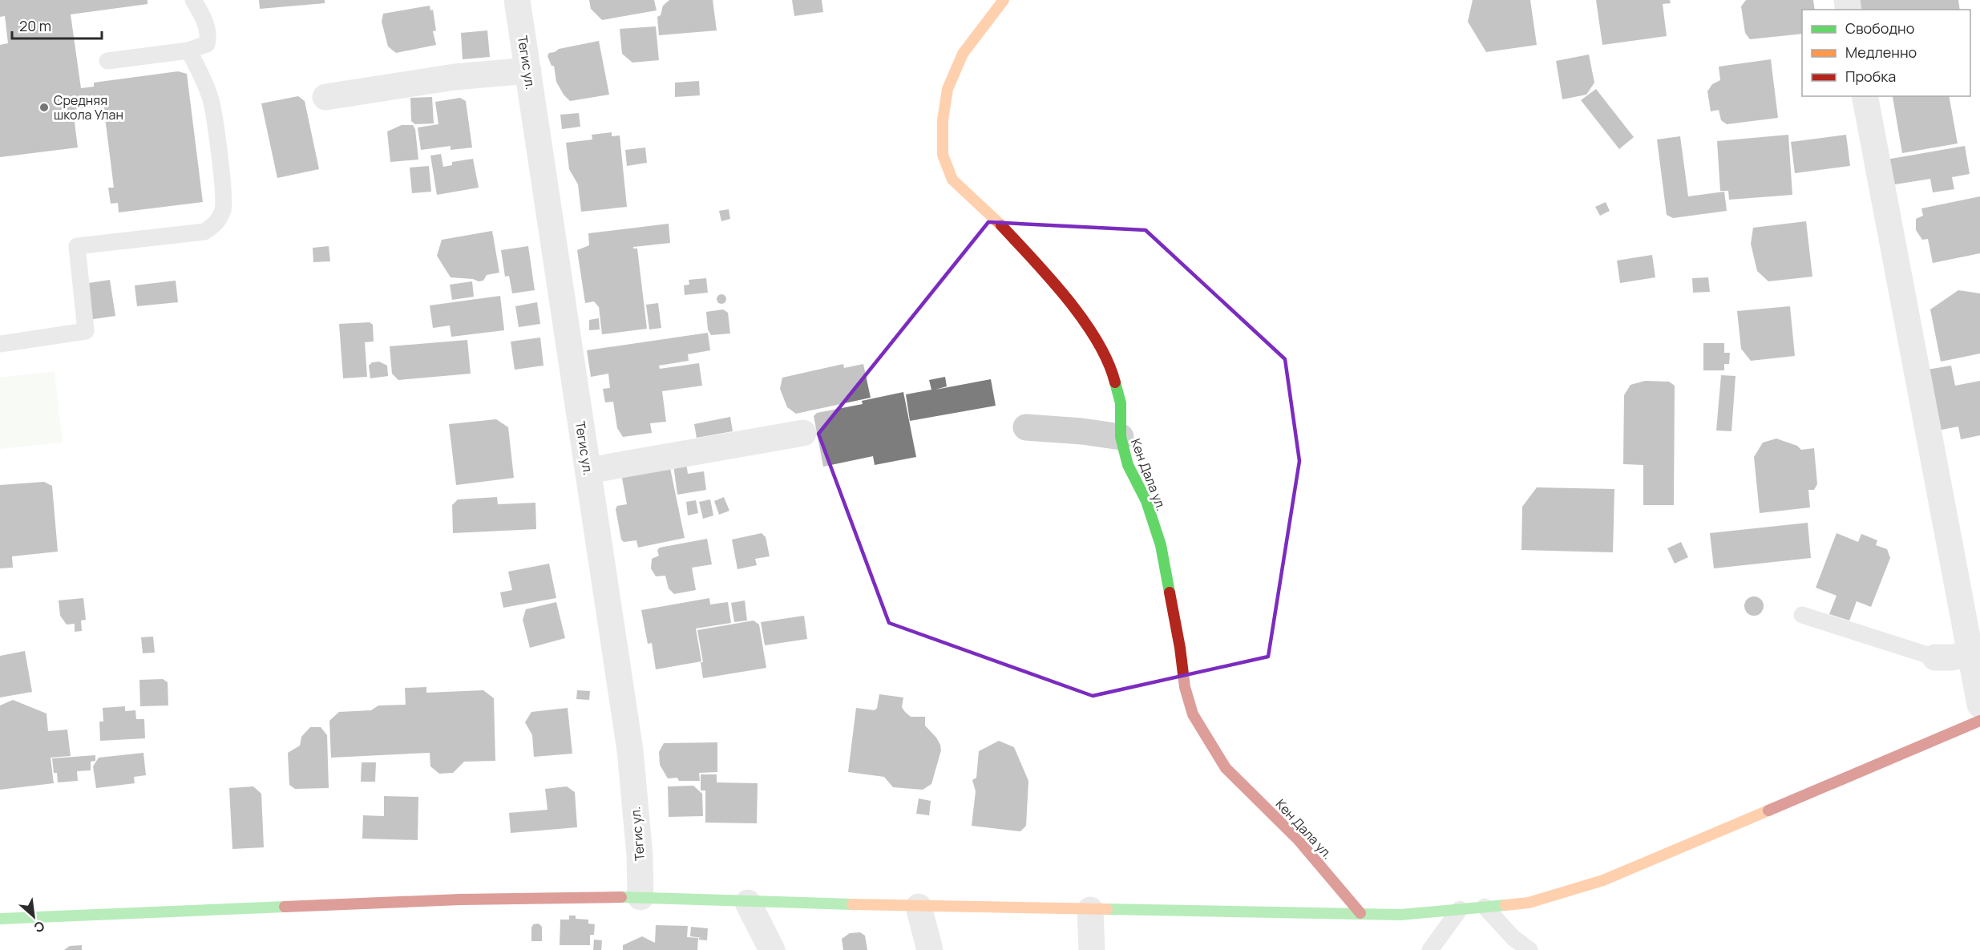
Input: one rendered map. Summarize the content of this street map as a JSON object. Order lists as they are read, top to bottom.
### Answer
{
  "streets": {
    "main road": ["Кен Дала ул."],
    "street": ["Тегис ул."]
  },
  "places": ["Средняя школа Улан"],
  "legend": ["Свободно", "Медленно", "Пробка"],
  "scale_bar": "20 m",
  "north": "bottom right"
}
